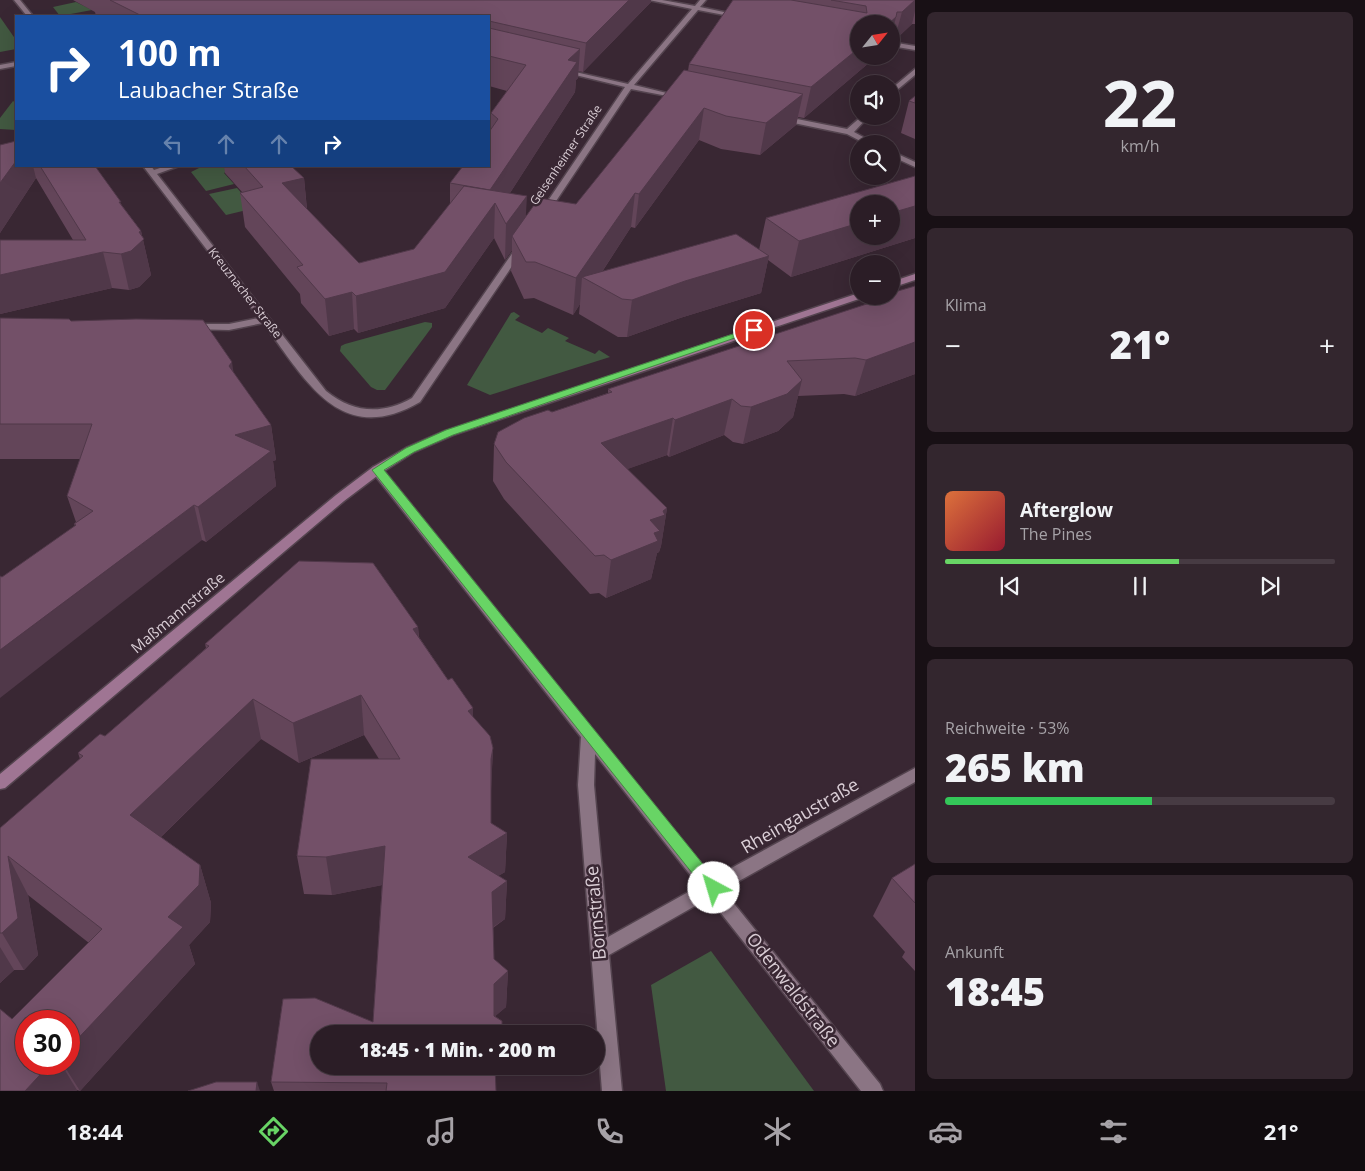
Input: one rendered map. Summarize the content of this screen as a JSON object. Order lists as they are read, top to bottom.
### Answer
{
  "streets": {
    "street": [
      "Geisenheimer Straße",
      "Kreuznacher Straße",
      "Maßmannstraße",
      "Rheingaustraße",
      "Bornstraße",
      "Odenwaldstraße"
    ]
  },
  "crossings": [
    ["Rheingaustraße", "Bornstraße"],
    ["Rheingaustraße", "Odenwaldstraße"]
  ],
  "north": "top right",
  "page": {
    "tile": [
      ["22", "km/h"],
      "Klima",
      ["Reichweite · 53%", "265 km"],
      ["Ankunft", "18:45"]
    ],
    "map_buttons": ["+", "−"],
    "turn": ["100 m", "Laubacher Straße"],
    "heat": ["−", "21°", "+"],
    "song": ["Afterglow", "The Pines"],
    "limit": "30",
    "trip": "18:45 · 1 Min. · 200 m",
    "tabs": ["18:44", "21°"]
  }
}
